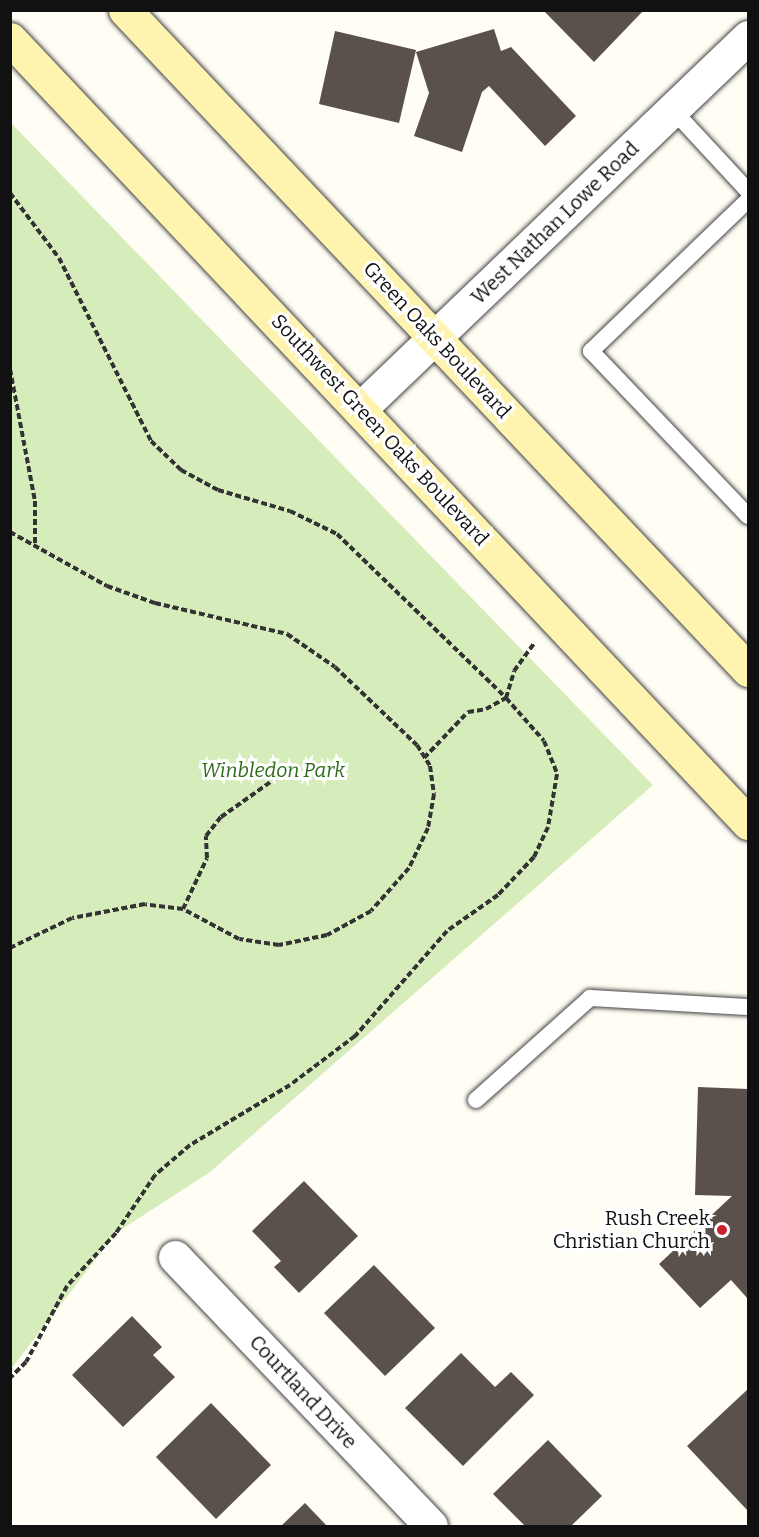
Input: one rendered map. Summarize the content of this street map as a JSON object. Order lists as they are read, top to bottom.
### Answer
{
  "streets": {
    "main road": ["Green Oaks Boulevard", "Southwest Green Oaks Boulevard"],
    "street": ["West Nathan Lowe Road", "Courtland Drive"]
  },
  "crossings": [
    ["West Nathan Lowe Road", "Green Oaks Boulevard"],
    ["West Nathan Lowe Road", "Southwest Green Oaks Boulevard"]
  ],
  "parks": ["Winbledon Park"],
  "places": ["Rush Creek Christian Church"]
}
